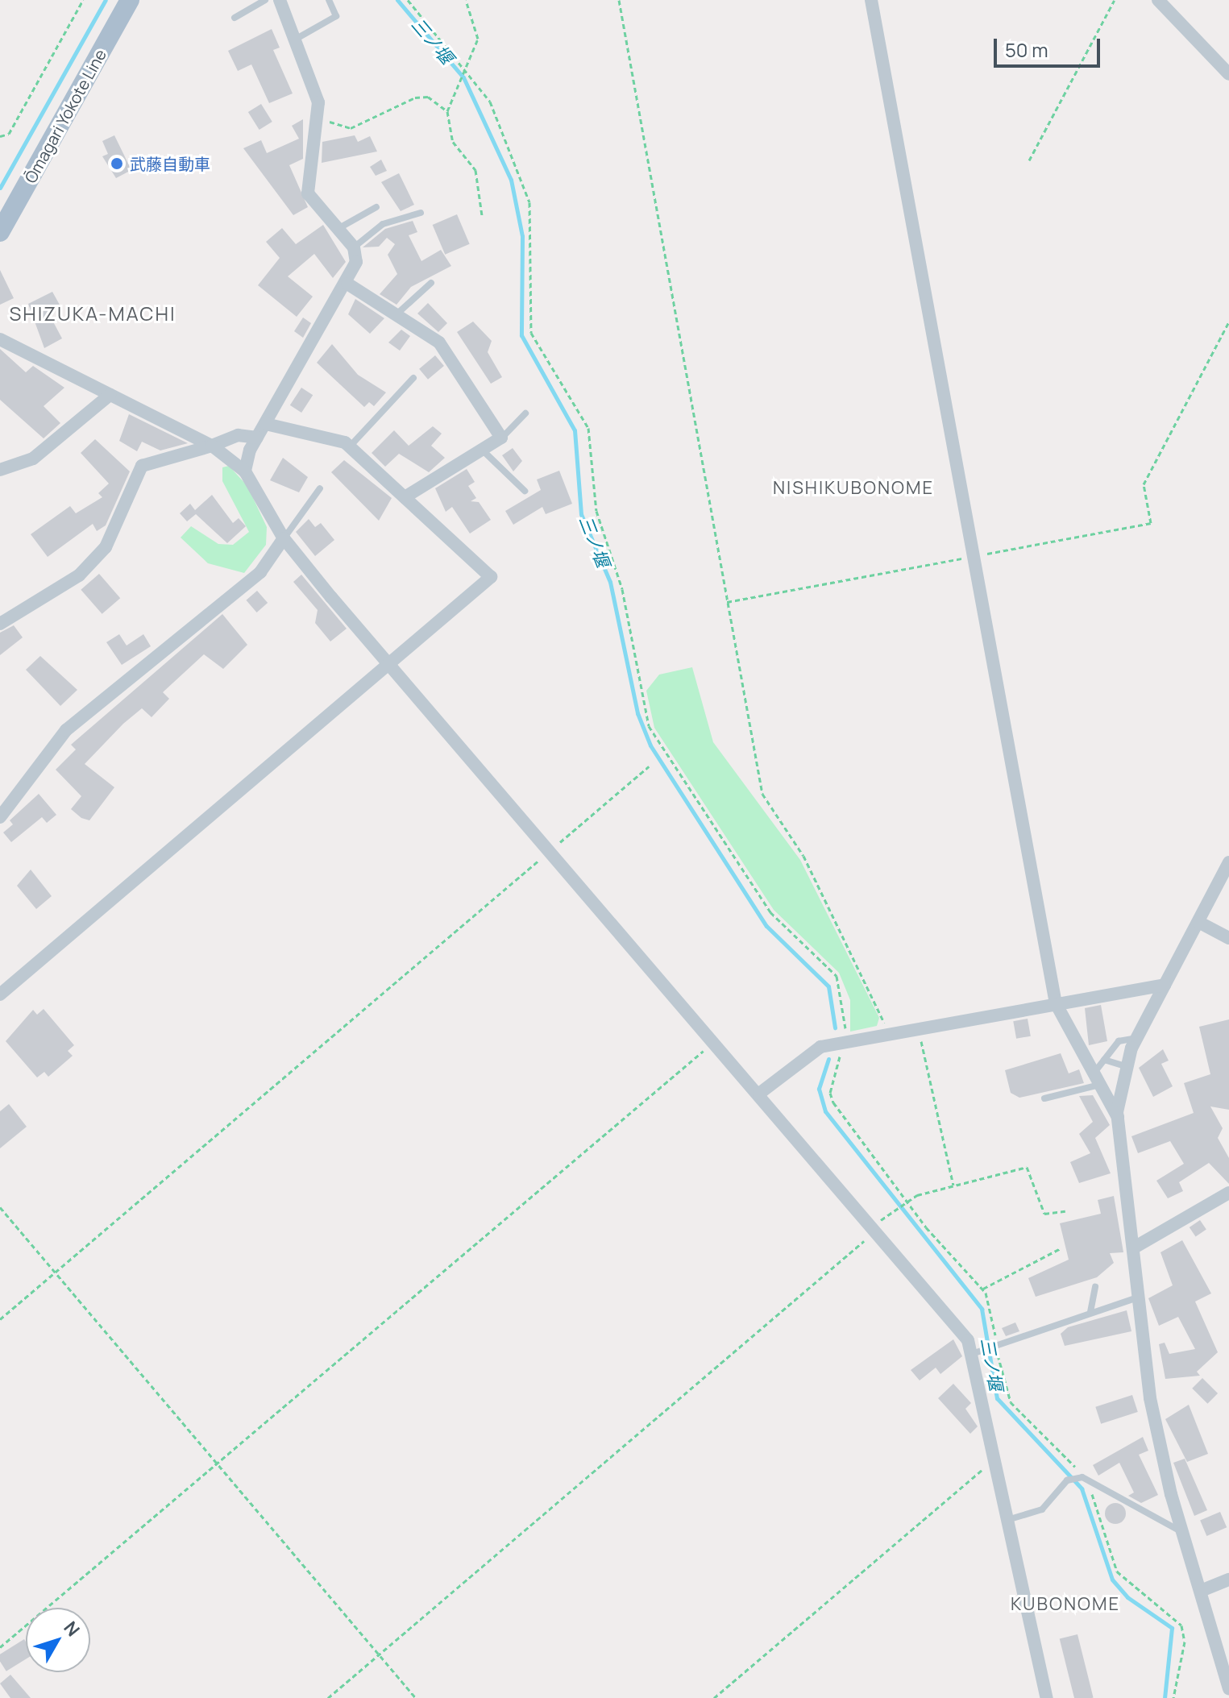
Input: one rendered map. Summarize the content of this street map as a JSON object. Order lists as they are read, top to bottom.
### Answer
{
  "streets": {
    "main road": ["Ōmagari Yokote Line"]
  },
  "districts": ["SHIZUKA-MACHI", "NISHIKUBONOME", "KUBONOME"],
  "water": ["三ノ堰"],
  "places": ["武藤自動車"],
  "scale_bar": "50 m",
  "north": "top right"
}
